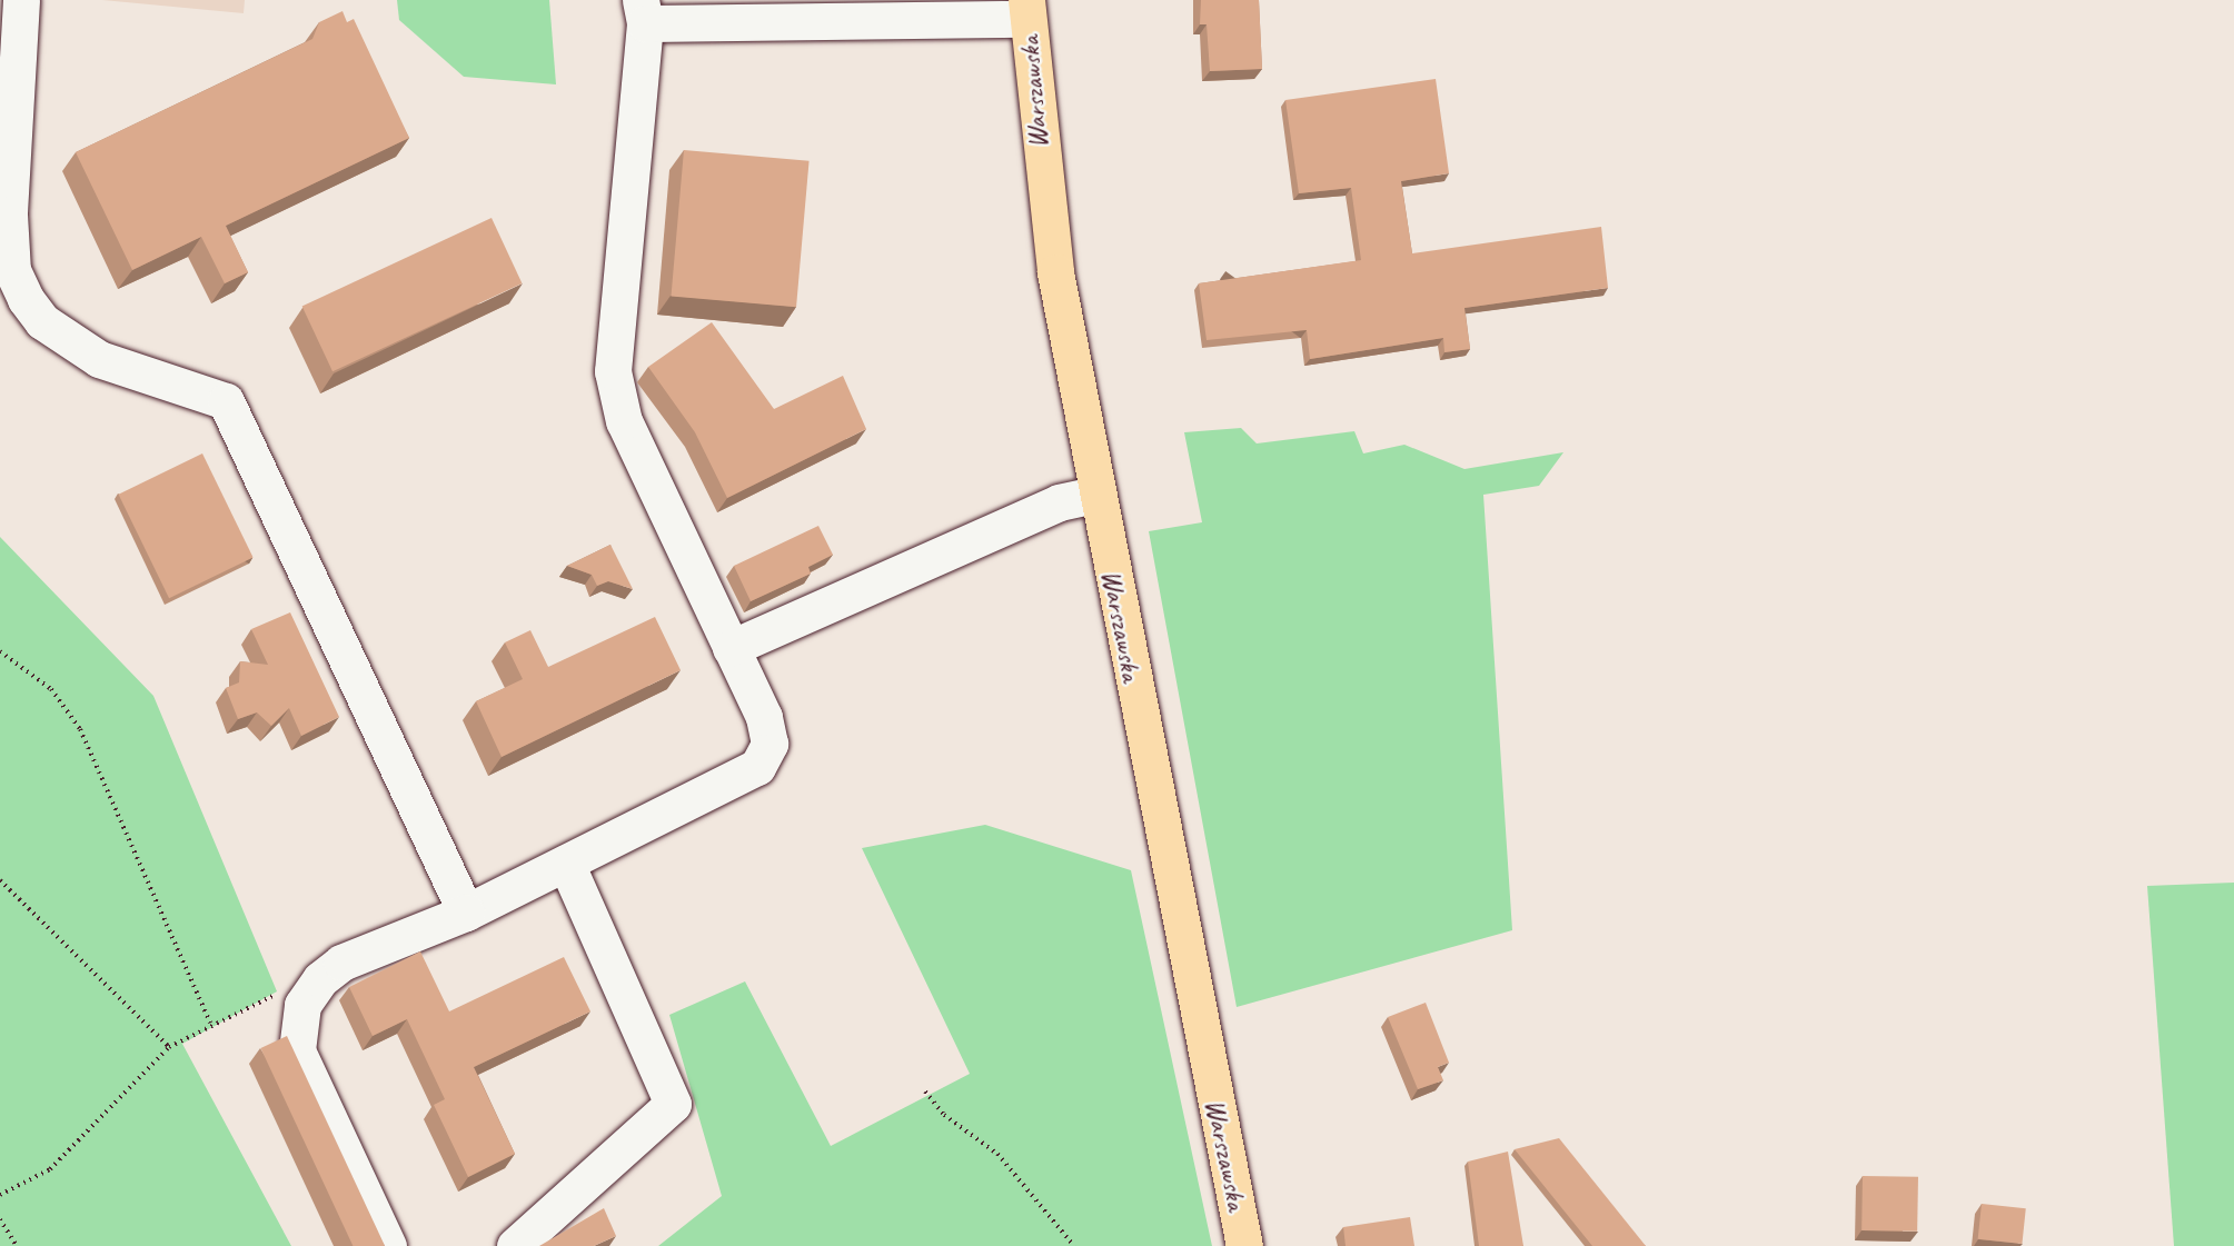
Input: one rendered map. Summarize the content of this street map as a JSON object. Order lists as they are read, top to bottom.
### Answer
{
  "streets": {
    "main road": ["Warszawska"]
  }
}
